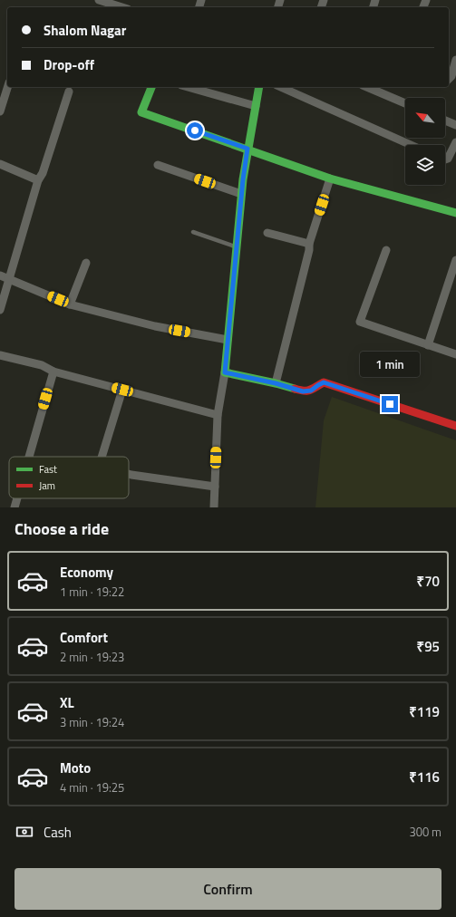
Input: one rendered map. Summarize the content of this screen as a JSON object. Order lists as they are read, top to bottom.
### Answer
{
  "legend": ["Fast", "Jam"],
  "north": "top left",
  "page": {
    "banner": ["Shalom Nagar", "Drop-off"],
    "bubble": "1 min",
    "heading": "Choose a ride",
    "list": [
      {
        "name": "Economy",
        "note": "1 min · 19:22",
        "value": "₹70"
      },
      {
        "name": "Comfort",
        "note": "2 min · 19:23",
        "value": "₹95"
      },
      {
        "name": "XL",
        "note": "3 min · 19:24",
        "value": "₹119"
      },
      {
        "name": "Moto",
        "note": "4 min · 19:25",
        "value": "₹116"
      }
    ],
    "pay": ["Cash", "300 m"],
    "buttons": "Confirm"
  }
}
